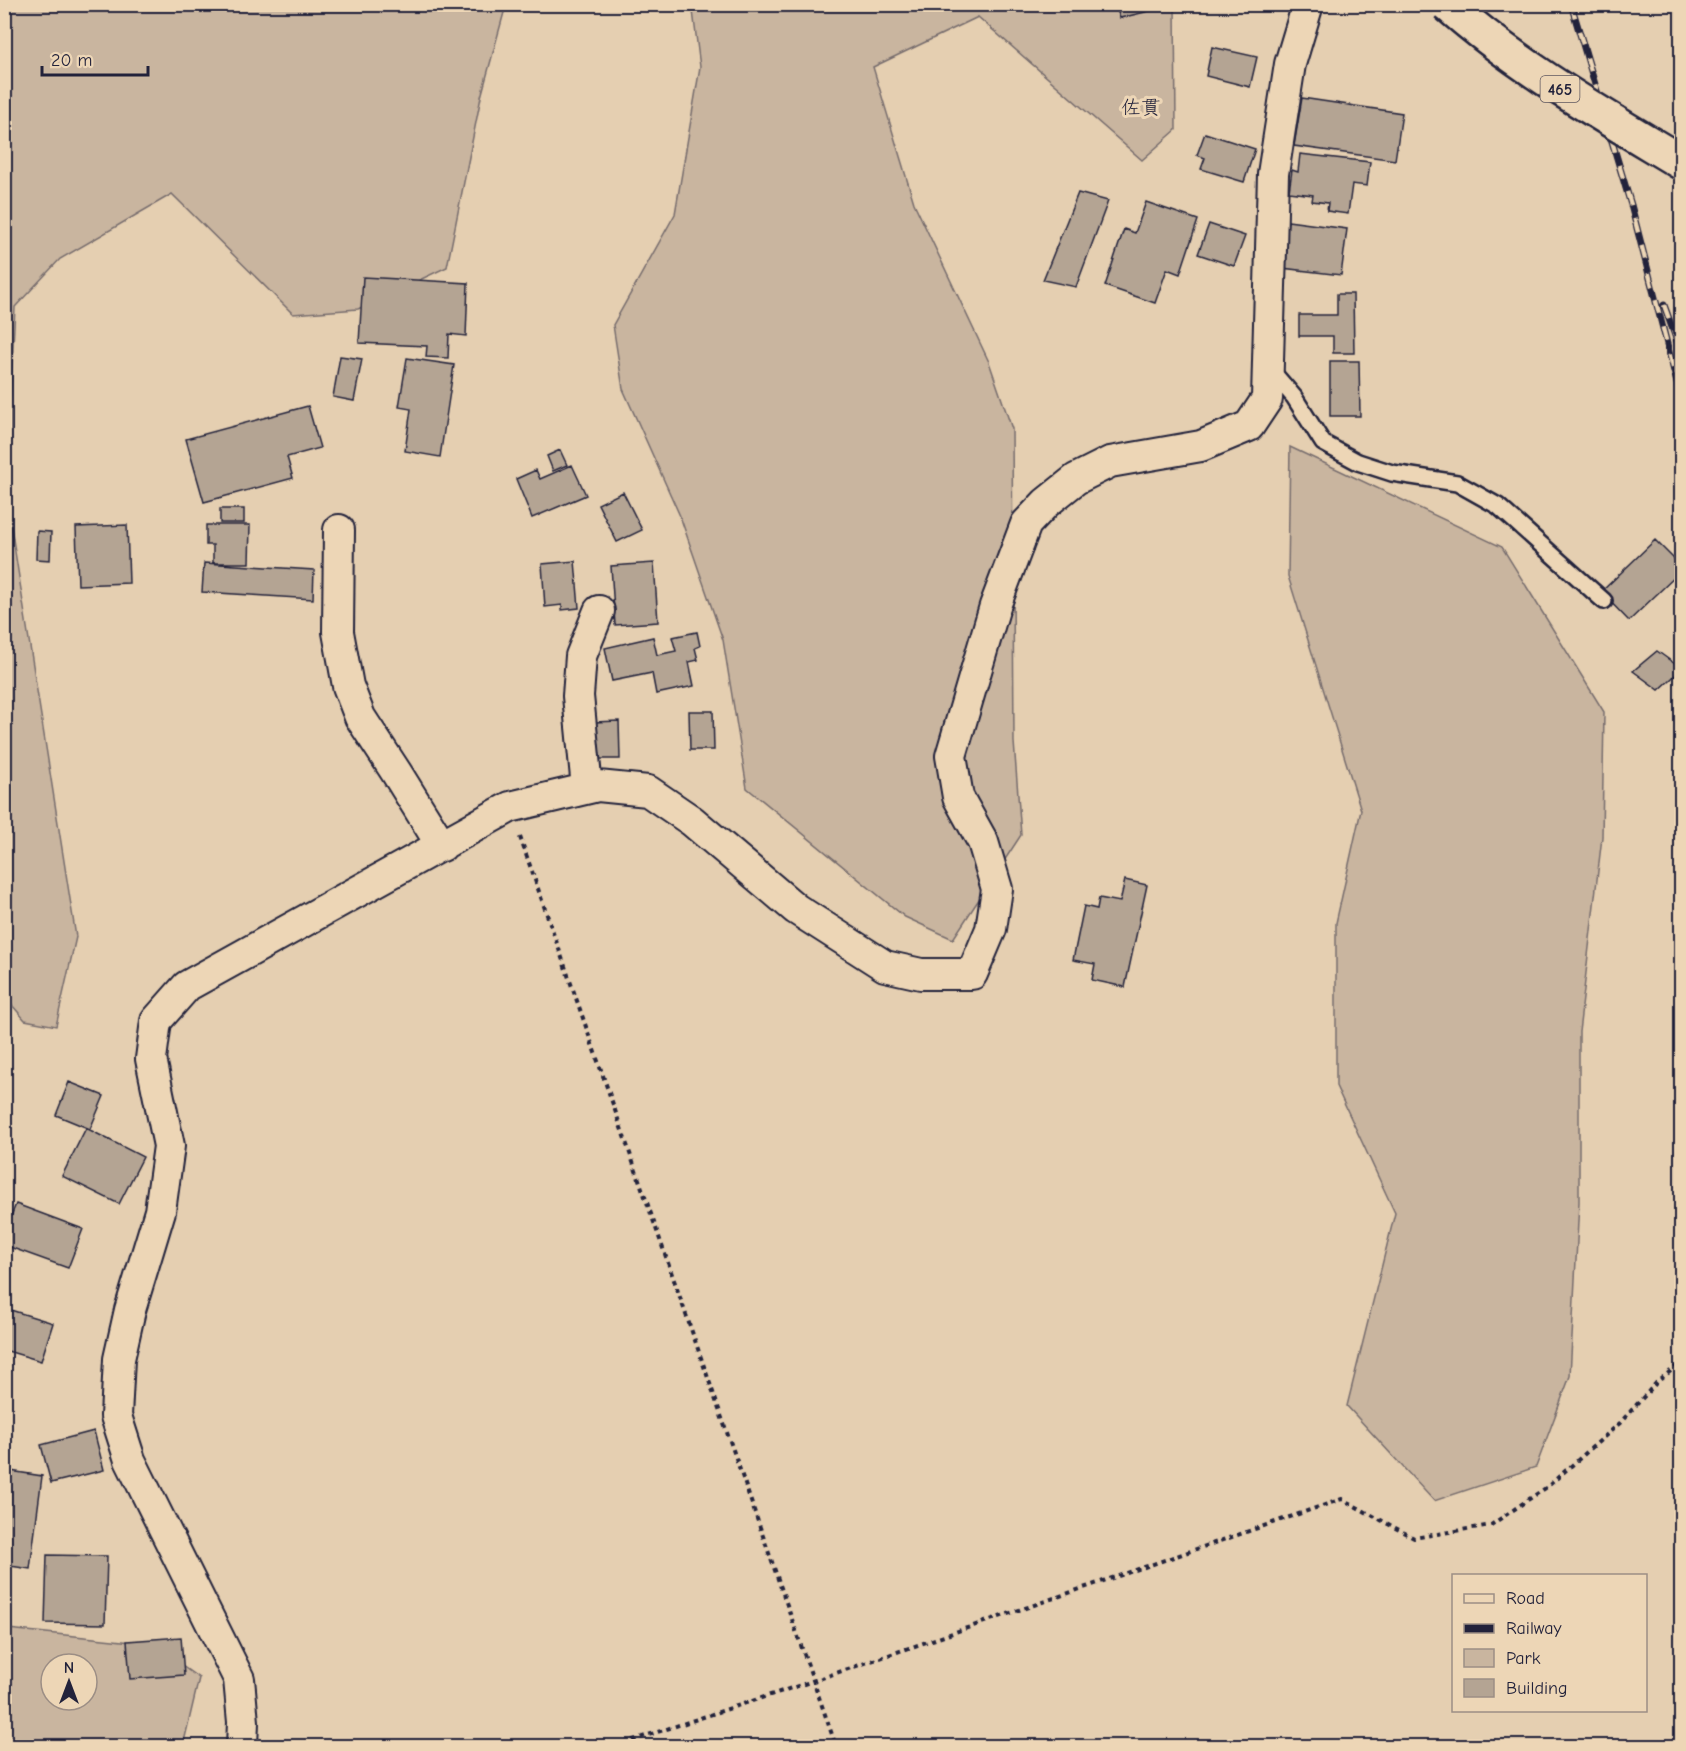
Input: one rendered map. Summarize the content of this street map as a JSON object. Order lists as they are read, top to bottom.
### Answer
{
  "streets": {
    "highway": ["465"]
  },
  "districts": ["佐貫"],
  "legend": [
    "Road",
    "Railway",
    "Park",
    "Building"
  ],
  "scale_bar": "20 m",
  "north": "top"
}
